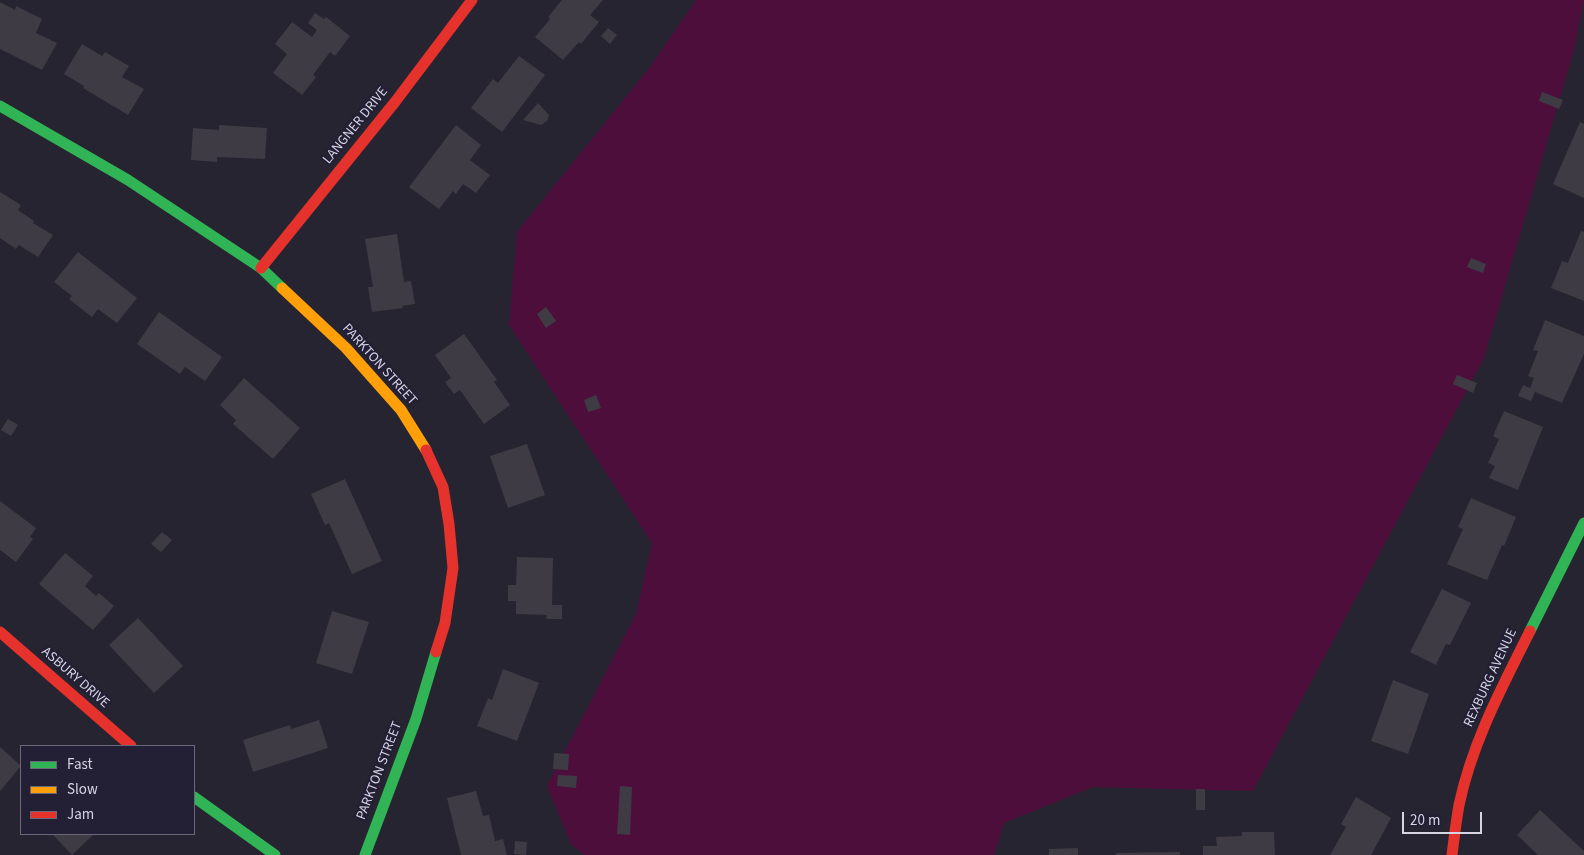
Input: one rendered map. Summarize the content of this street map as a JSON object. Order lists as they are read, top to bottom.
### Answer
{
  "streets": {
    "street": [
      "LANGNER DRIVE",
      "PARKTON STREET",
      "ASBURY DRIVE",
      "REXBURG AVENUE"
    ]
  },
  "crossings": [
    ["LANGNER DRIVE", "PARKTON STREET"]
  ],
  "legend": ["Fast", "Slow", "Jam"],
  "scale_bar": "20 m"
}
